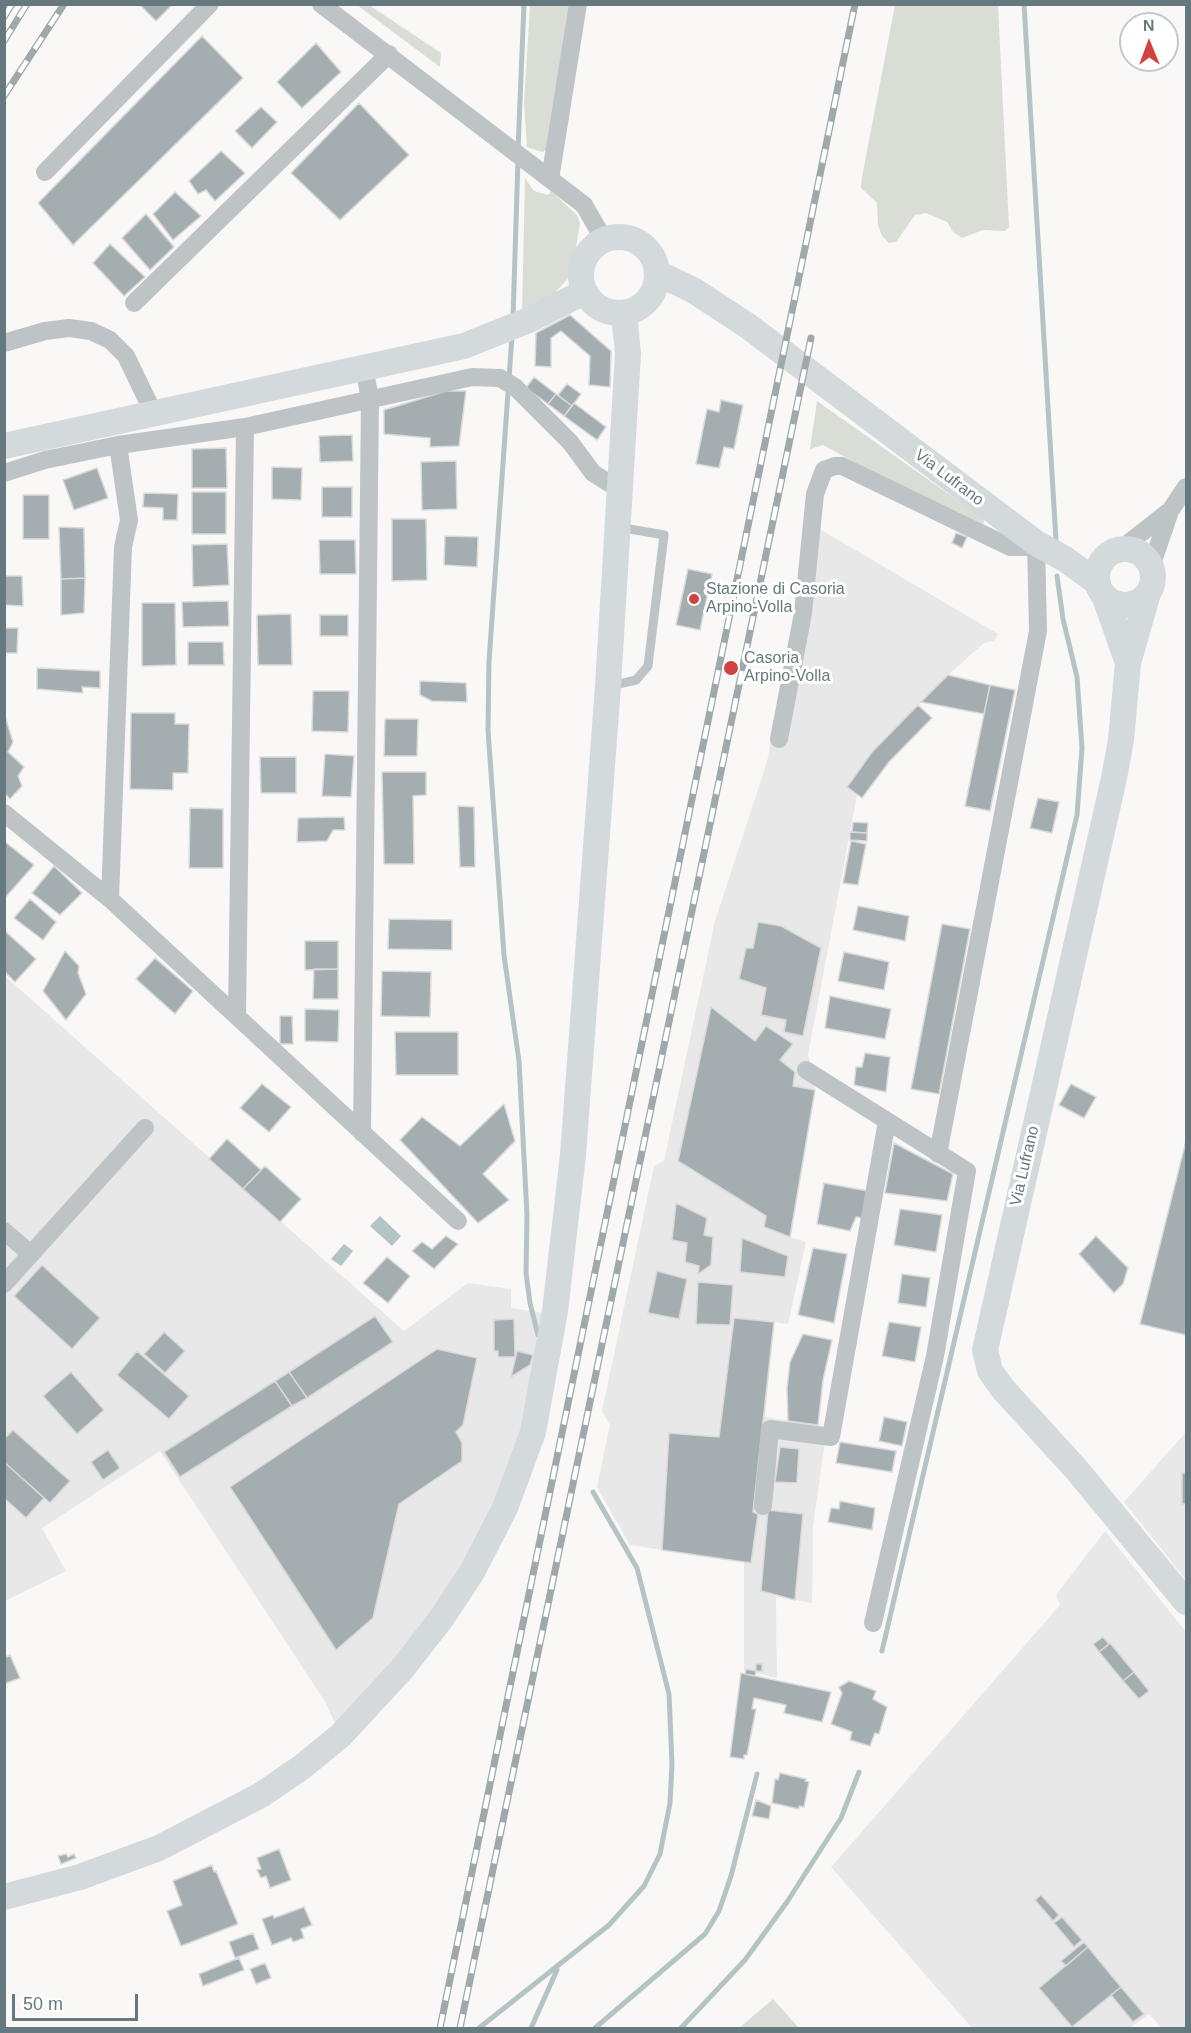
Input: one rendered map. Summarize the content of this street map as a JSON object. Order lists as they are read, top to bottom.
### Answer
{
  "streets": {
    "street": ["Via Lufrano"]
  },
  "places": ["Stazione di Casoria Arpino-Volla", "Casoria Arpino-Volla"],
  "scale_bar": "50 m",
  "north": "top"
}
